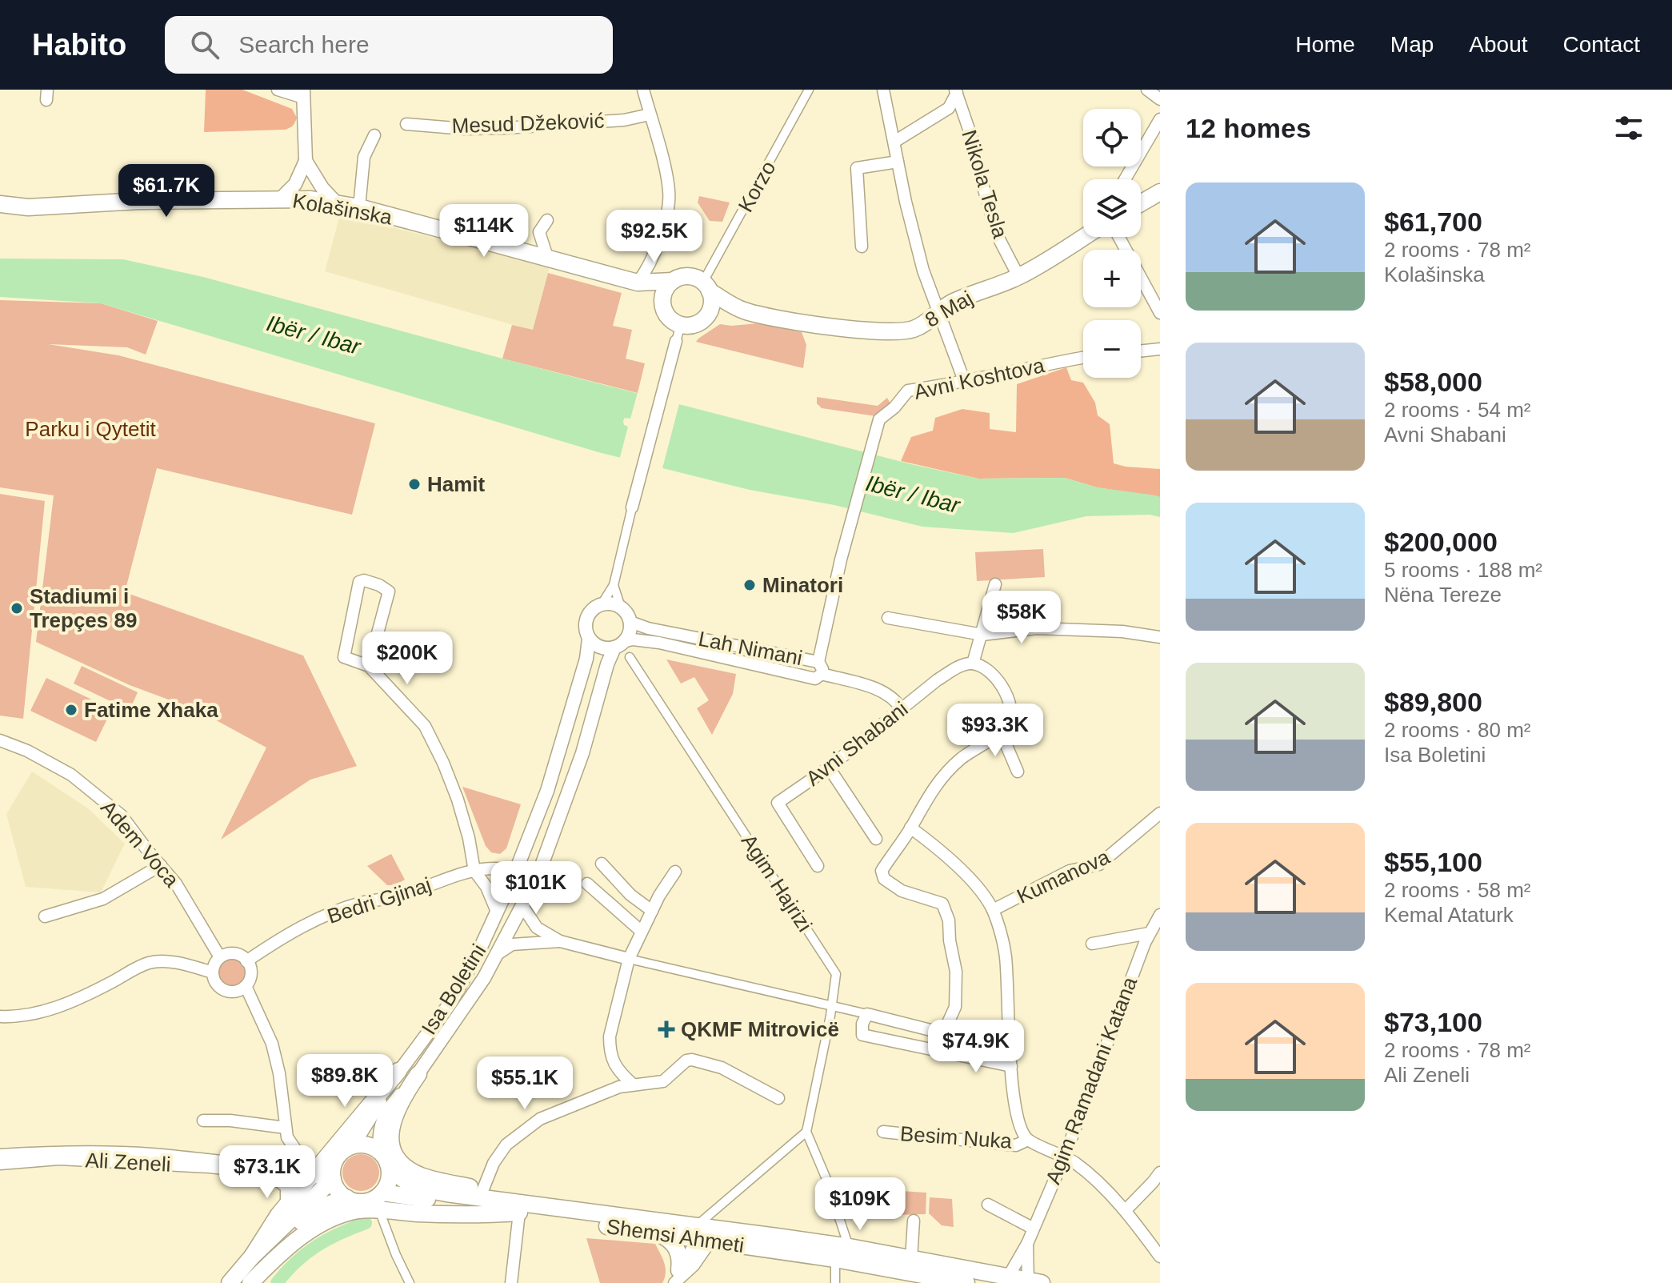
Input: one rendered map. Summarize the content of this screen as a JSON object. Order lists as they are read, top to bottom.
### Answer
{
  "streets": {
    "main road": ["Kolašinska", "8 Maj", "Shemsi Ahmeti"],
    "street": [
      "Mesud Džeković",
      "Nikola Tesla",
      "Korzo",
      "Avni Koshtova",
      "Lah Nimani",
      "Avni Shabani",
      "Adem Voca",
      "Kumanova",
      "Agim Hajrizi",
      "Bedri Gjinaj",
      "Isa Boletini",
      "Agim Ramadani Katana",
      "Besim Nuka",
      "Ali Zeneli"
    ]
  },
  "crossings": [
    ["Nikola Tesla", "8 Maj"],
    ["Korzo", "Kolašinska"],
    ["Korzo", "8 Maj"],
    ["Kolašinska", "8 Maj"],
    ["Avni Koshtova", "Lah Nimani"],
    ["Lah Nimani", "Isa Boletini"],
    ["Adem Voca", "Bedri Gjinaj"],
    ["Bedri Gjinaj", "Isa Boletini"],
    ["Isa Boletini", "Ali Zeneli"],
    ["Isa Boletini", "Shemsi Ahmeti"],
    ["Agim Ramadani Katana", "Shemsi Ahmeti"],
    ["Ali Zeneli", "Shemsi Ahmeti"]
  ],
  "water": ["Ibër / Ibar"],
  "parks": ["Parku i Qytetit"],
  "places": {
    "other": [
      "Hamit",
      "Minatori",
      "Stadiumi i Trepçes 89",
      "Fatime Xhaka"
    ],
    "health": ["QKMF Mitrovicë"]
  },
  "page": {
    "header": "Habito",
    "search": "Search here",
    "nav": [
      "Home",
      "Map",
      "About",
      "Contact"
    ],
    "heading": "12 homes",
    "map_buttons": ["+", "−"],
    "price": [
      "$61.7K",
      "$114K",
      "$92.5K",
      "$58K",
      "$200K",
      "$93.3K",
      "$101K",
      "$74.9K",
      "$89.8K",
      "$55.1K",
      "$73.1K",
      "$109K"
    ],
    "list": [
      {
        "name": "$61,700",
        "note": "2 rooms · 78 m² · Kolašinska"
      },
      {
        "name": "$58,000",
        "note": "2 rooms · 54 m² · Avni Shabani"
      },
      {
        "name": "$200,000",
        "note": "5 rooms · 188 m² · Nëna Tereze"
      },
      {
        "name": "$89,800",
        "note": "2 rooms · 80 m² · Isa Boletini"
      },
      {
        "name": "$55,100",
        "note": "2 rooms · 58 m² · Kemal Ataturk"
      },
      {
        "name": "$73,100",
        "note": "2 rooms · 78 m² · Ali Zeneli"
      }
    ]
  }
}
